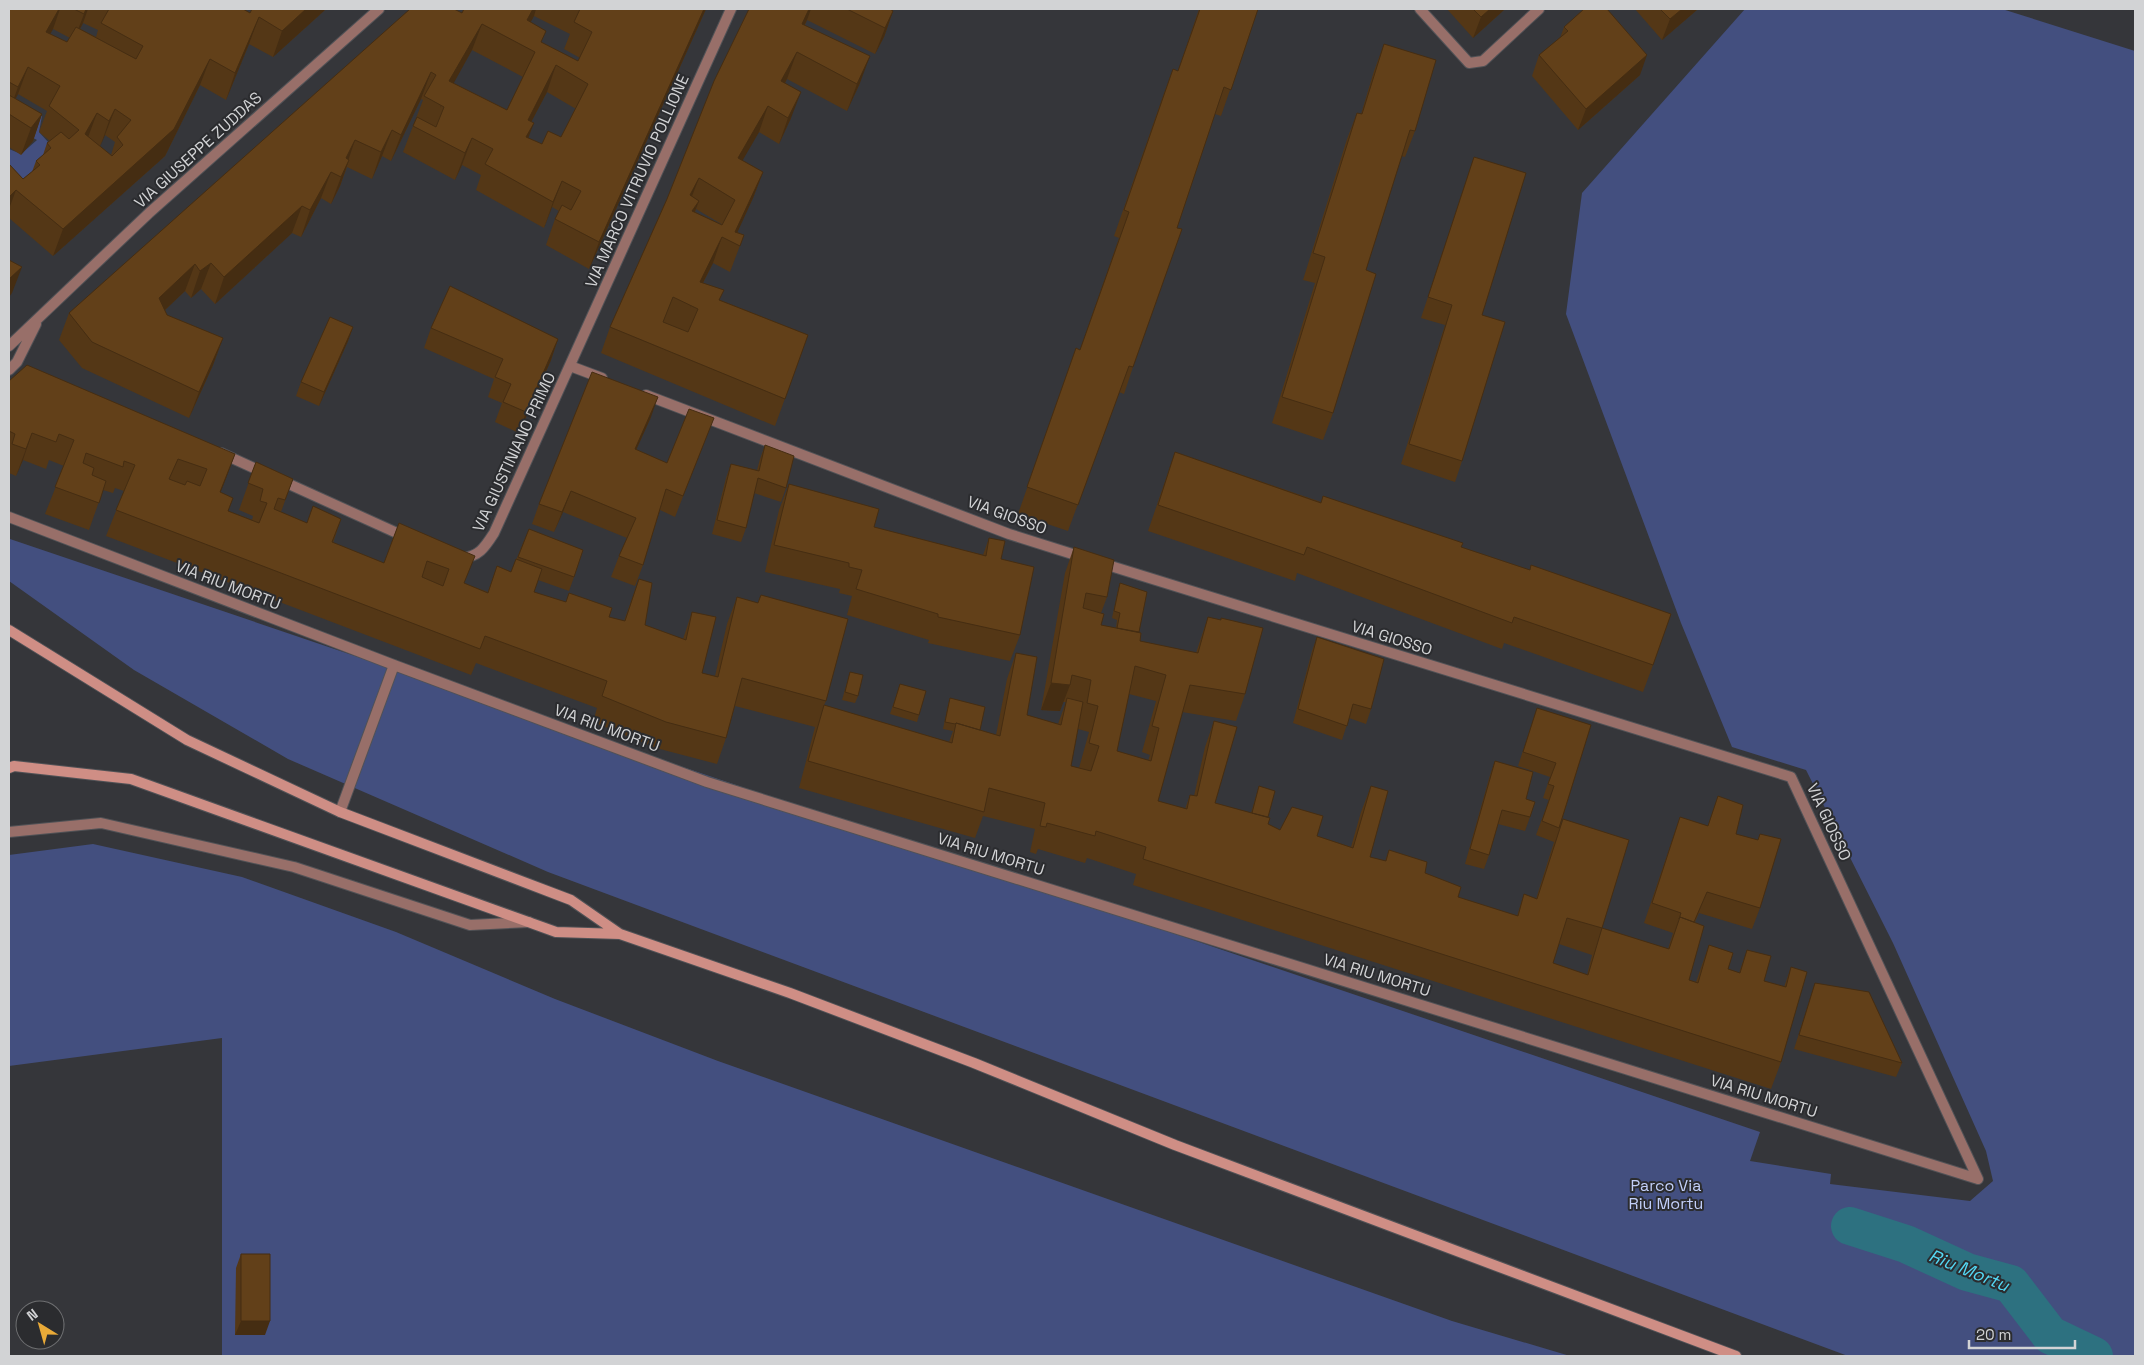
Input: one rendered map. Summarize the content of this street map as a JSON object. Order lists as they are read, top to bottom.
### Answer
{
  "streets": {
    "street": [
      "VIA GIUSEPPE ZUDDAS",
      "VIA MARCO VITRUVIO POLLIONE",
      "VIA GIUSTINIANO PRIMO",
      "VIA GIOSSO",
      "VIA RIU MORTU"
    ]
  },
  "crossings": [
    ["VIA MARCO VITRUVIO POLLIONE", "VIA GIUSTINIANO PRIMO"],
    ["VIA GIOSSO", "VIA RIU MORTU"]
  ],
  "water": ["Riu Mortu"],
  "parks": ["Parco Via Riu Mortu"],
  "scale_bar": "20 m",
  "north": "top left"
}
